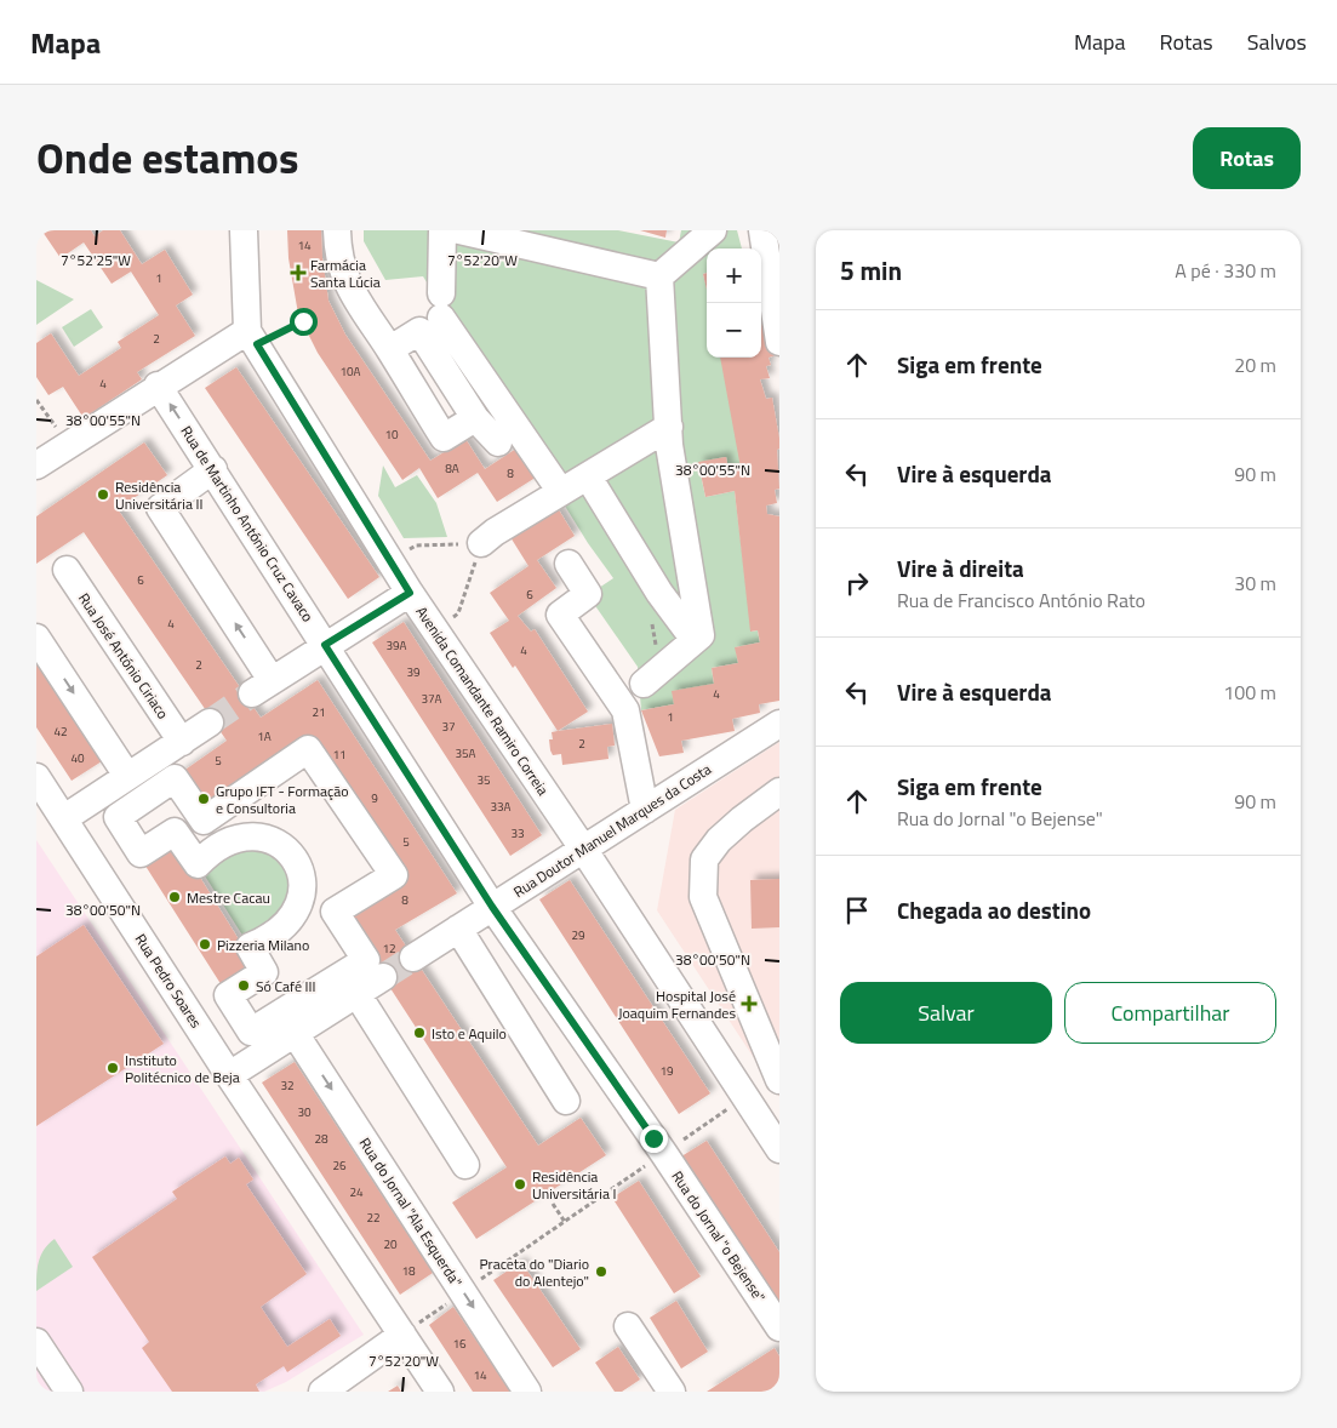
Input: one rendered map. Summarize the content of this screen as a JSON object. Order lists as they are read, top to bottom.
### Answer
{
  "streets": {
    "street": [
      "Rua de Martinho António Cruz Cavaco",
      "Rua José António Ciriaco",
      "Avenida Comandante Ramiro Correia",
      "Rua Doutor Manuel Marques da Costa",
      "Rua Pedro Soares",
      "Rua do Jornal \"Ala Esquerda\"",
      "Rua do Jornal \"o Bejense\""
    ]
  },
  "crossings": [
    ["Rua de Martinho António Cruz Cavaco", "Rua Doutor Manuel Marques da Costa"],
    ["Rua de Martinho António Cruz Cavaco", "Rua do Jornal \"o Bejense\""],
    ["Avenida Comandante Ramiro Correia", "Rua Doutor Manuel Marques da Costa"],
    ["Rua Doutor Manuel Marques da Costa", "Rua do Jornal \"o Bejense\""]
  ],
  "places": {
    "health": ["Farmácia Santa Lúcia", "Hospital José Joaquim Fernandes"],
    "other": [
      "Residência Universitária II",
      "Grupo IFT - Formação e Consultoria",
      "Mestre Cacau",
      "Pizzeria Milano",
      "Só Café III",
      "Isto e Aquilo",
      "Instituto Politécnico de Beja",
      "Residência Universitária I",
      "Praceta do \"Diario do Alentejo\""
    ]
  },
  "house_numbers": [
    "14",
    "1",
    "2",
    "10A",
    "4",
    "10",
    "8A",
    "8",
    "6",
    "6",
    "4",
    "39A",
    "4",
    "2",
    "39",
    "4",
    "37A",
    "21",
    "1",
    "37",
    "42",
    "1A",
    "2",
    "35A",
    "11",
    "40",
    "5",
    "35",
    "9",
    "33A",
    "33",
    "5",
    "8",
    "29",
    "12",
    "19",
    "32",
    "30",
    "28",
    "26",
    "24",
    "22",
    "20",
    "18",
    "16",
    "14"
  ],
  "page": {
    "header": "Mapa",
    "nav": ["Mapa", "Rotas", "Salvos"],
    "title": "Onde estamos",
    "buttons": [
      "Rotas",
      ["Salvar", "Compartilhar"]
    ],
    "heading": ["5 min", "A pé · 330 m"],
    "map_buttons": ["+", "−"],
    "list": [
      ["Siga em frente", "20 m"],
      ["Vire à esquerda", "90 m"],
      ["Vire à direita", "Rua de Francisco António Rato", "30 m"],
      ["Vire à esquerda", "100 m"],
      ["Siga em frente", "Rua do Jornal \"o Bejense\"", "90 m"],
      "Chegada ao destino"
    ]
  },
  "coordinates": [
    "7°52'25\"W",
    "7°52'20\"W",
    "38°00'55\"N",
    "38°00'50\"N"
  ]
}
